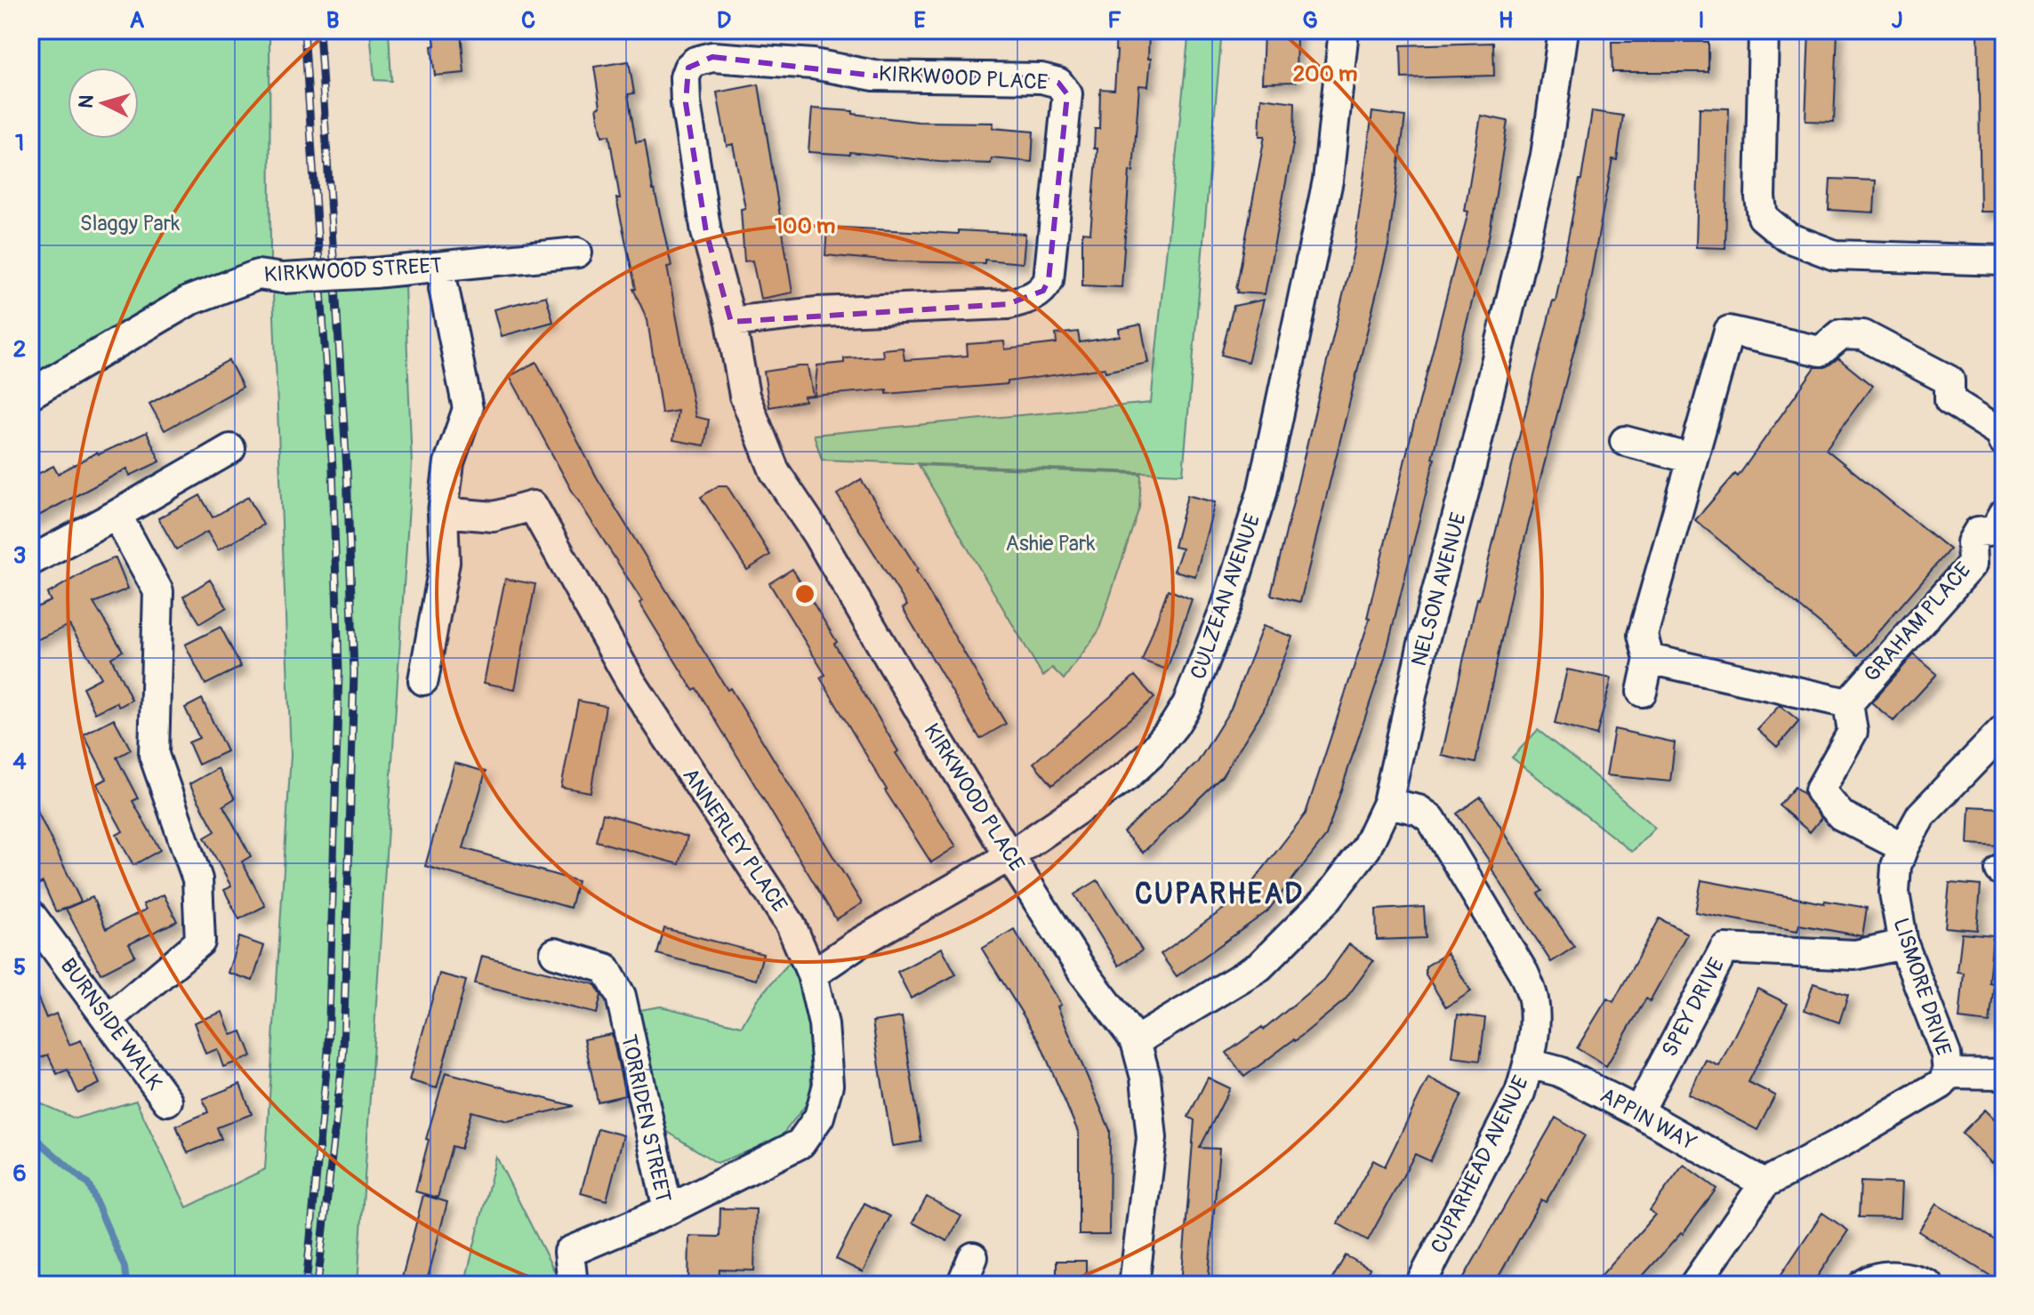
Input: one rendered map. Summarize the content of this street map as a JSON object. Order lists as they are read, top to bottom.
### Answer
{
  "streets": {
    "street": [
      "KIRKWOOD PLACE",
      "KIRKWOOD STREET",
      "NELSON AVENUE",
      "CULZEAN AVENUE",
      "GRAHAM PLACE",
      "ANNERLEY PLACE",
      "LISMORE DRIVE",
      "SPEY DRIVE",
      "BURNSIDE WALK",
      "TORRIDEN STREET",
      "APPIN WAY",
      "CUPARHEAD AVENUE"
    ]
  },
  "crossings": [
    ["KIRKWOOD PLACE", "NELSON AVENUE"],
    ["KIRKWOOD PLACE", "CULZEAN AVENUE"],
    ["NELSON AVENUE", "CUPARHEAD AVENUE"],
    ["CULZEAN AVENUE", "ANNERLEY PLACE"],
    ["GRAHAM PLACE", "LISMORE DRIVE"],
    ["ANNERLEY PLACE", "TORRIDEN STREET"],
    ["LISMORE DRIVE", "SPEY DRIVE"],
    ["LISMORE DRIVE", "APPIN WAY"],
    ["SPEY DRIVE", "APPIN WAY"],
    ["APPIN WAY", "CUPARHEAD AVENUE"]
  ],
  "districts": ["CUPARHEAD"],
  "parks": ["Slaggy Park", "Ashie Park"],
  "north": "left",
  "grid": {
    "columns": [
      "A",
      "B",
      "C",
      "D",
      "E",
      "F",
      "G",
      "H",
      "I",
      "J"
    ],
    "rows": [
      "1",
      "2",
      "3",
      "4",
      "5",
      "6"
    ]
  },
  "rings": ["200 m", "100 m"]
}
